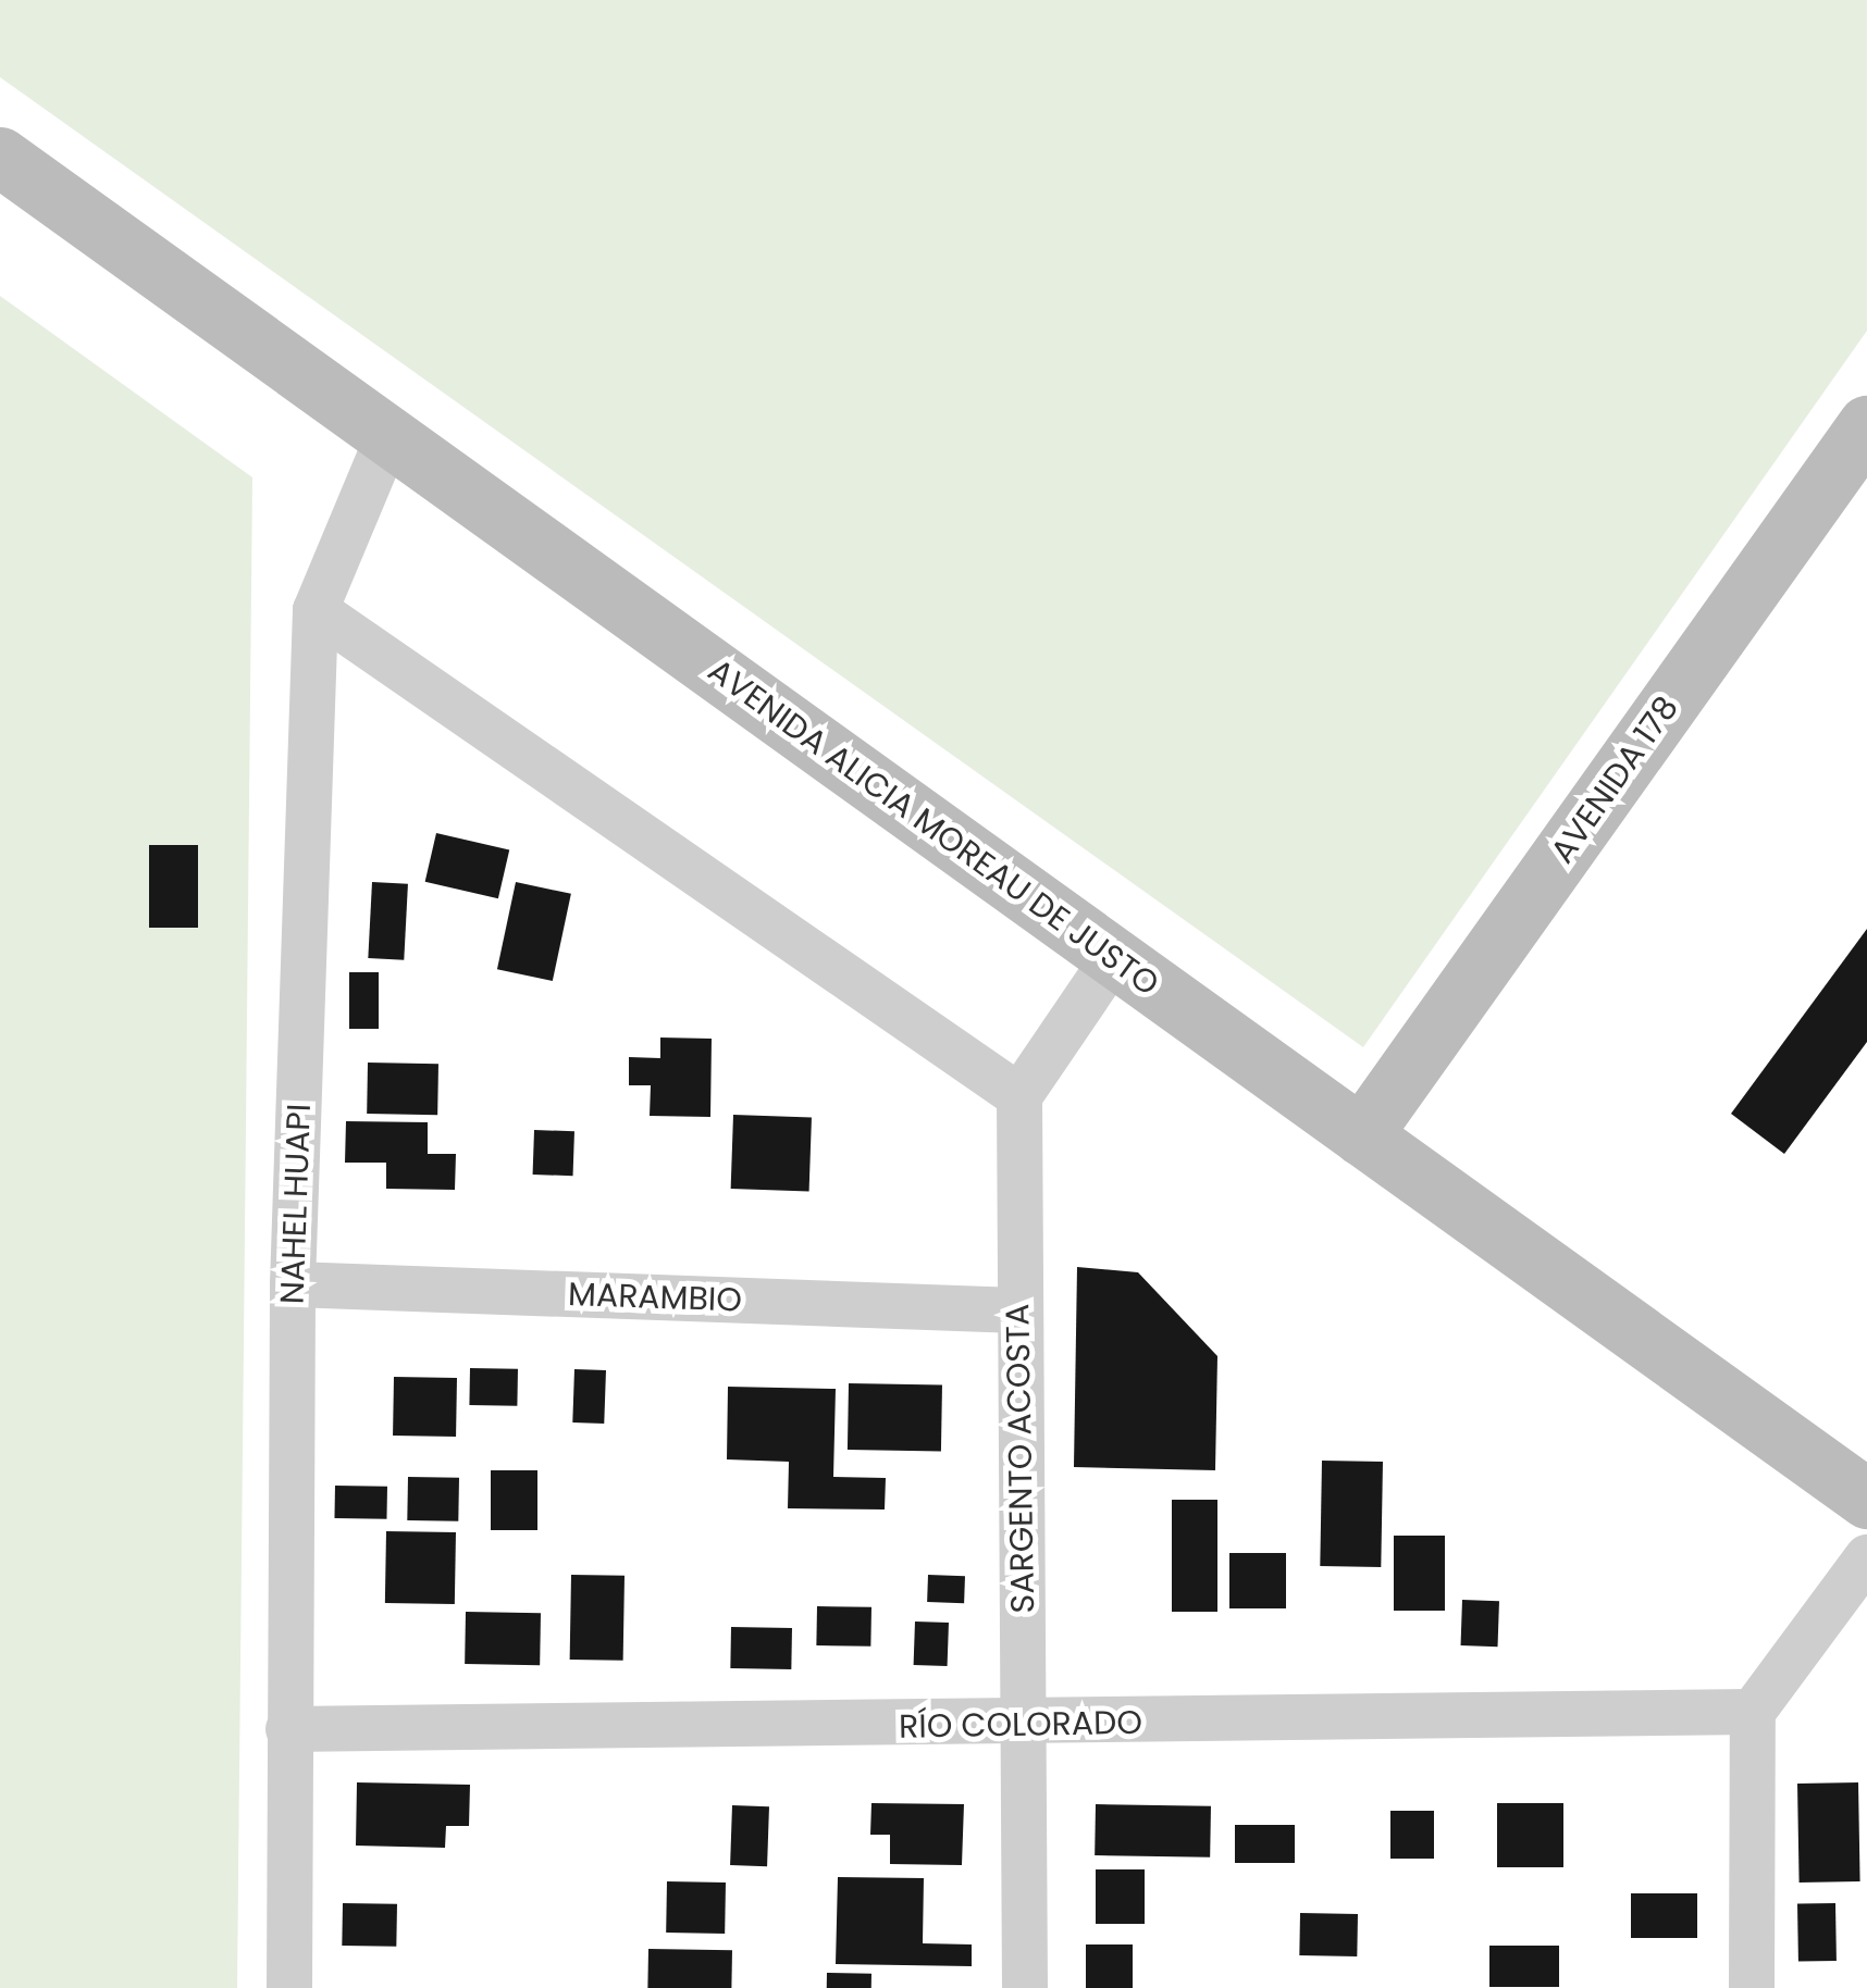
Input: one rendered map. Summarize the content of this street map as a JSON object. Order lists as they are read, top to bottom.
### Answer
{
  "streets": {
    "main road": ["AVENIDA 178", "AVENIDA ALICIA MOREAU DE JUSTO"],
    "street": [
      "NAHEL HUAPI",
      "MARAMBIO",
      "SARGENTO ACOSTA",
      "RÍO COLORADO"
    ]
  },
  "crossings": [
    ["AVENIDA 178", "AVENIDA ALICIA MOREAU DE JUSTO"],
    ["AVENIDA ALICIA MOREAU DE JUSTO", "NAHEL HUAPI"],
    ["NAHEL HUAPI", "MARAMBIO"],
    ["NAHEL HUAPI", "RÍO COLORADO"],
    ["MARAMBIO", "SARGENTO ACOSTA"],
    ["SARGENTO ACOSTA", "RÍO COLORADO"]
  ]
}
